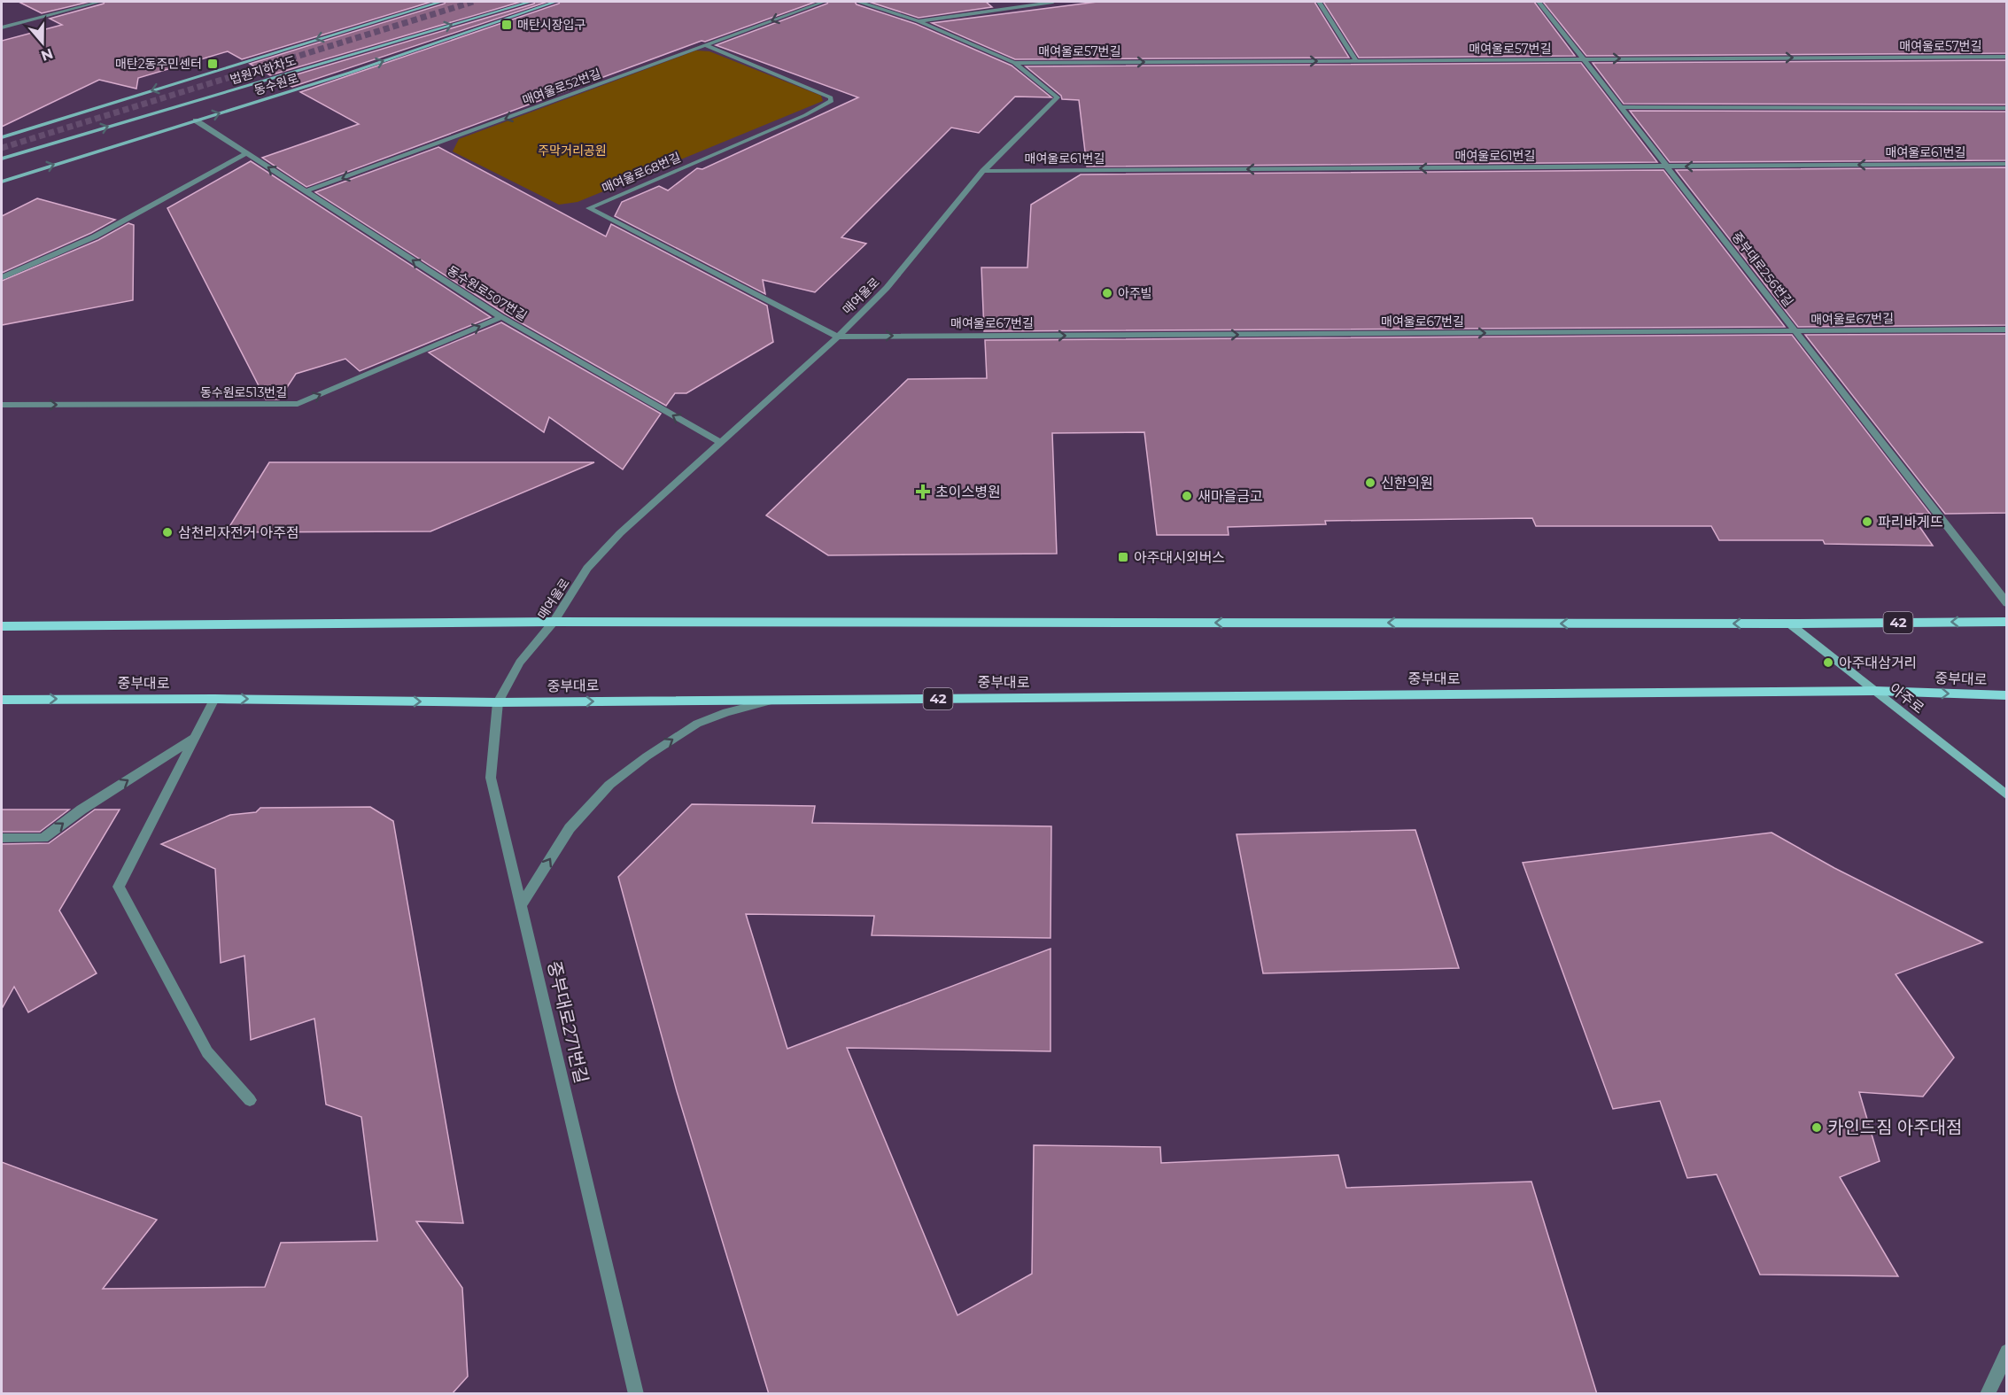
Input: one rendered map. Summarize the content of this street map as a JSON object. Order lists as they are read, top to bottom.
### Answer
{
  "streets": {
    "main road": [
      "법원지하차도",
      "동수원로",
      "42",
      "중부대로",
      "아주로"
    ],
    "street": [
      "매여울로57번길",
      "매여울로52번길",
      "매여울로61번길",
      "매여울로68번길",
      "중부대로256번길",
      "동수원로507번길",
      "매여울로",
      "매여울로67번길",
      "동수원로513번길",
      "중부대로271번길"
    ]
  },
  "crossings": [
    ["매여울로57번길", "중부대로256번길"],
    ["매여울로57번길", "매여울로"],
    ["동수원로", "동수원로507번길"],
    ["매여울로52번길", "매여울로68번길"],
    ["매여울로52번길", "동수원로507번길"],
    ["매여울로61번길", "중부대로256번길"],
    ["매여울로61번길", "매여울로"],
    ["매여울로68번길", "매여울로"],
    ["매여울로68번길", "매여울로67번길"],
    ["중부대로256번길", "매여울로67번길"],
    ["동수원로507번길", "매여울로"],
    ["동수원로507번길", "동수원로513번길"],
    ["매여울로", "매여울로67번길"],
    ["매여울로", "42"],
    ["매여울로", "중부대로271번길"],
    ["42", "아주로"],
    ["중부대로", "아주로"],
    ["중부대로", "중부대로271번길"]
  ],
  "one_way": [
    "매여울로52번길",
    "동수원로507번길",
    "매여울로67번길",
    "동수원로513번길"
  ],
  "parks": ["주막거리공원"],
  "places": {
    "transit": ["매탄시장입구", "매탄2동주민센터", "아주대시외버스"],
    "other": [
      "아주빌",
      "신한의원",
      "새마을금고",
      "파리바게뜨",
      "삼천리자전거 아주점",
      "아주대삼거리",
      "카인드짐 아주대점"
    ],
    "health": ["초이스병원"]
  },
  "north": "bottom"
}
